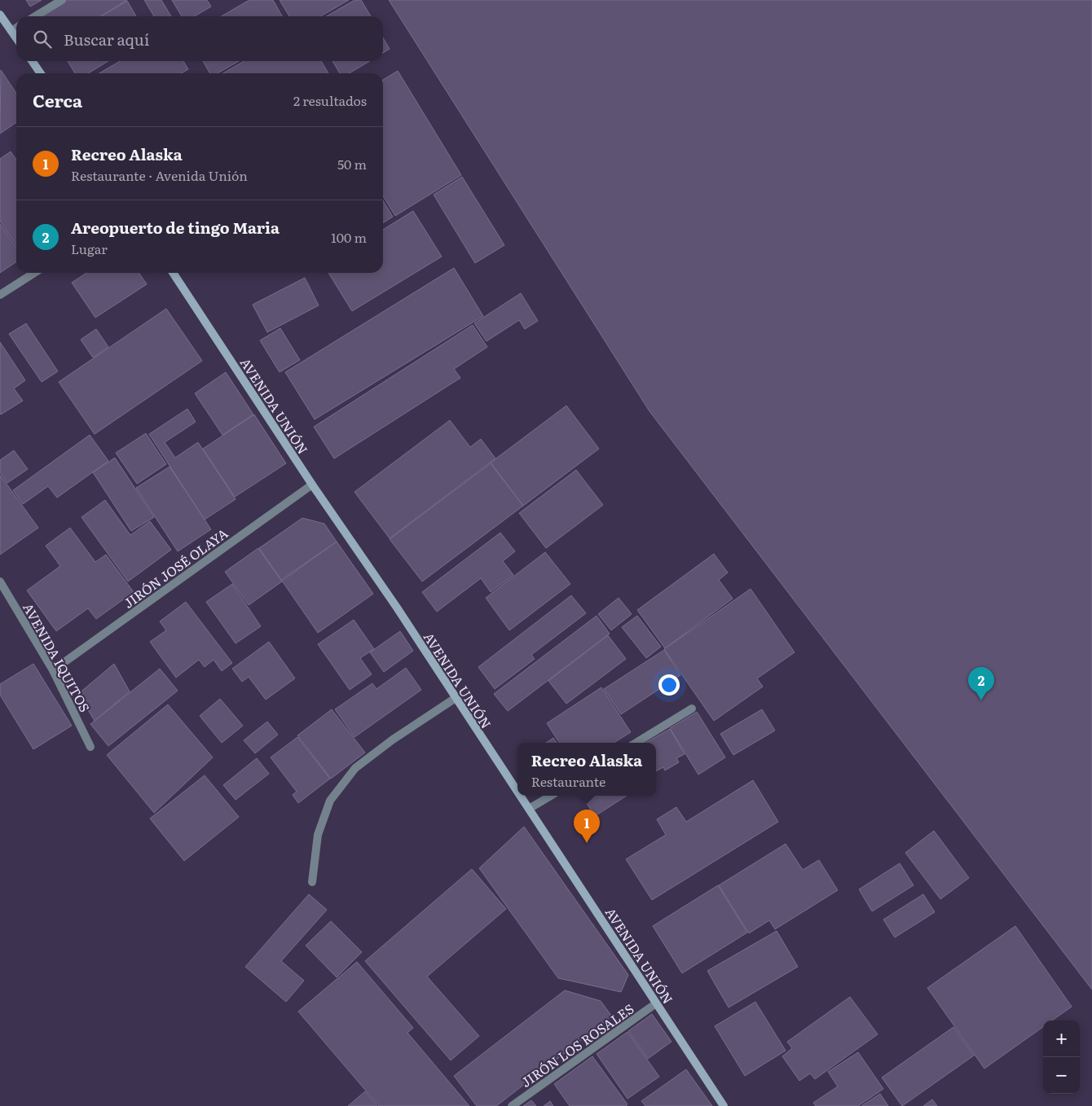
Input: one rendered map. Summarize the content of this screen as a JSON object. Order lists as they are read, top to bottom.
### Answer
{
  "streets": {
    "main road": ["AVENIDA UNIÓN"],
    "street": ["JIRÓN JOSÉ OLAYA", "AVENIDA IQUITOS", "JIRÓN LOS ROSALES"]
  },
  "crossings": [
    ["AVENIDA UNIÓN", "JIRÓN JOSÉ OLAYA"],
    ["AVENIDA UNIÓN", "JIRÓN LOS ROSALES"],
    ["JIRÓN JOSÉ OLAYA", "AVENIDA IQUITOS"]
  ],
  "page": {
    "search": "Buscar aquí",
    "heading": ["Cerca", "2 resultados"],
    "list": [
      {
        "mark": "1",
        "name": "Recreo Alaska",
        "note": "Restaurante · Avenida Unión",
        "value": "50 m"
      },
      {
        "mark": "2",
        "name": "Areopuerto de tingo Maria",
        "note": "Lugar",
        "value": "100 m"
      }
    ],
    "pins": ["2", "1"],
    "popup": ["Recreo Alaska", "Restaurante"],
    "map_buttons": ["+", "−"]
  }
}
